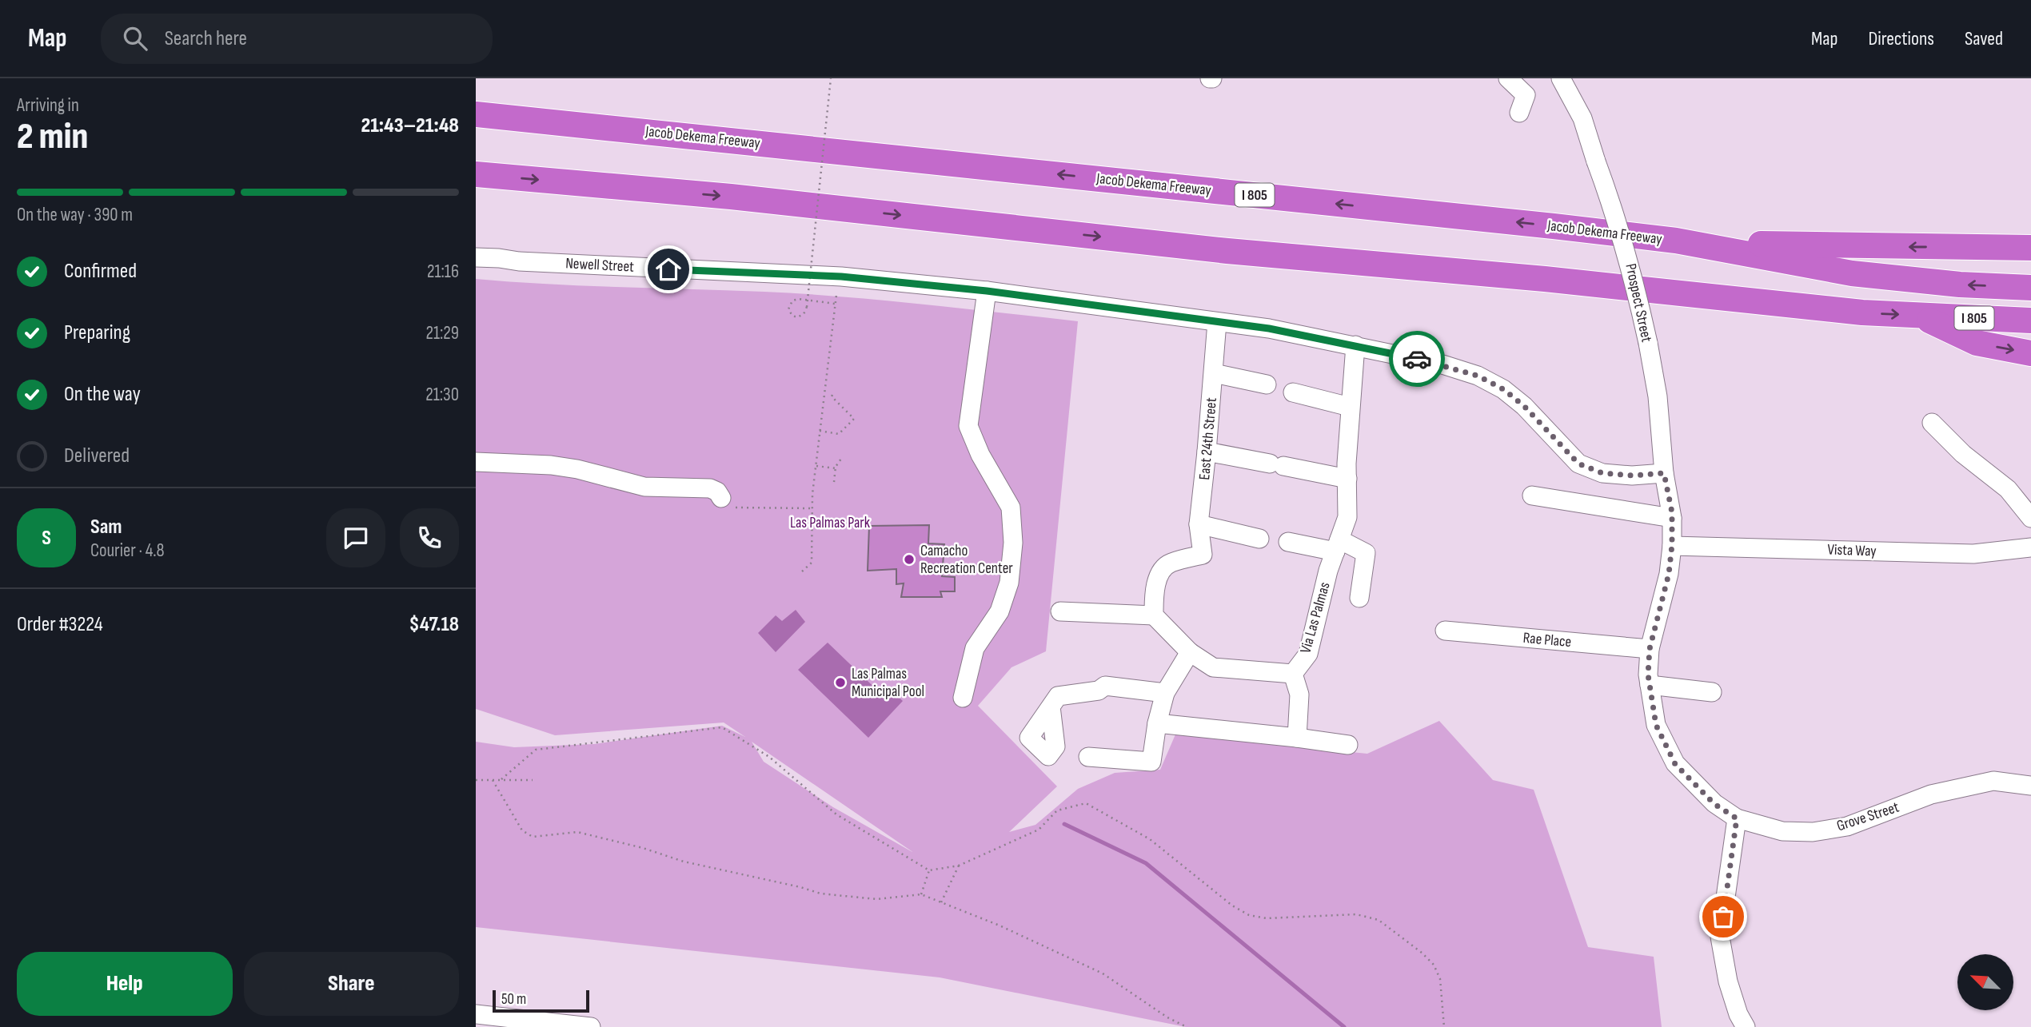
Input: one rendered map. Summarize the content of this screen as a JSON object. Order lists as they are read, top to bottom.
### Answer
{
  "streets": {
    "highway": ["Jacob Dekema Freeway", "I 805"],
    "street": [
      "Newell Street",
      "Prospect Street",
      "East 24th Street",
      "Vista Way",
      "Via Las Palmas",
      "Rae Place",
      "Grove Street"
    ]
  },
  "crossings": [
    ["Newell Street", "Prospect Street"],
    ["Newell Street", "East 24th Street"],
    ["Newell Street", "Via Las Palmas"],
    ["Newell Street", "Grove Street"],
    ["Prospect Street", "Grove Street"],
    ["Vista Way", "Grove Street"],
    ["Rae Place", "Grove Street"]
  ],
  "parks": ["Las Palmas Park"],
  "places": ["Camacho Recreation Center", "Las Palmas Municipal Pool"],
  "scale_bar": "50 m",
  "north": "top left",
  "page": {
    "header": "Map",
    "search": "Search here",
    "nav": ["Map", "Directions", "Saved"],
    "heading": ["2 min", "Arriving in", "21:43–21:48"],
    "panel": [
      "Sam",
      "Courier · 4.8",
      "Order #3224",
      "$47.18"
    ],
    "bar": "On the way · 390 m",
    "list": [
      ["Confirmed", "21:16"],
      ["Preparing", "21:29"],
      ["On the way", "21:30"],
      "Delivered"
    ],
    "round": "S",
    "buttons": ["Help", "Share"],
    "scale": "50 m"
  }
}
